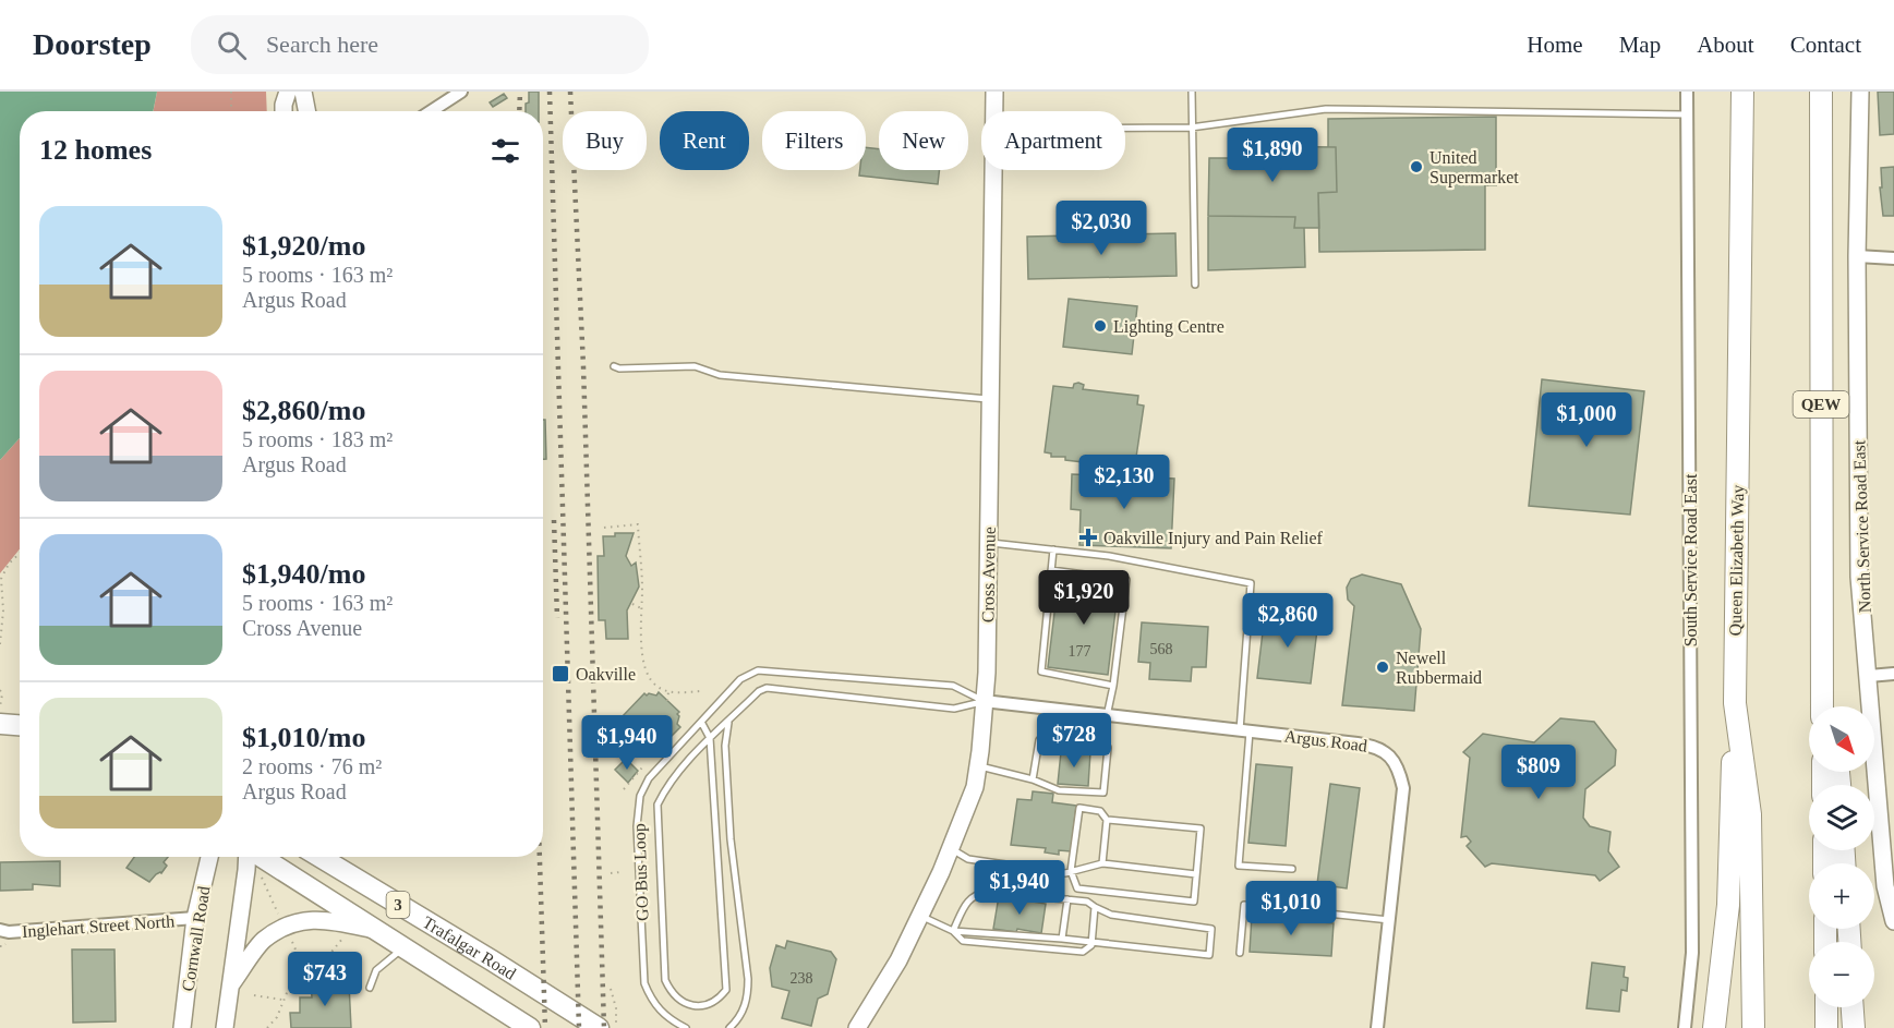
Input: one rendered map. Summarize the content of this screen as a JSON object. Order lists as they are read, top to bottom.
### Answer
{
  "streets": {
    "highway": ["QEW", "Queen Elizabeth Way"],
    "main road": ["3", "Trafalgar Road"],
    "street": [
      "North Service Road East",
      "South Service Road East",
      "Cross Avenue",
      "Argus Road",
      "Inglehart Street North",
      "Cornwall Road"
    ],
    "lane": ["GO Bus Loop"]
  },
  "crossings": [
    ["Cross Avenue", "Argus Road"],
    ["Cross Avenue", "GO Bus Loop"],
    ["Argus Road", "GO Bus Loop"],
    ["Inglehart Street North", "Cornwall Road"]
  ],
  "places": {
    "other": ["United Supermarket", "Lighting Centre", "Newell Rubbermaid"],
    "health": ["Oakville Injury and Pain Relief"],
    "transit": ["Oakville"]
  },
  "house_numbers": ["568", "177", "238"],
  "north": "bottom right",
  "page": {
    "header": "Doorstep",
    "search": "Search here",
    "nav": [
      "Home",
      "Map",
      "About",
      "Contact"
    ],
    "chip": [
      "Buy",
      "Rent",
      "Filters",
      "New",
      "Apartment"
    ],
    "heading": "12 homes",
    "price": [
      "$1,890",
      "$2,030",
      "$1,000",
      "$2,130",
      "$1,920",
      "$2,860",
      "$728",
      "$1,940",
      "$809",
      "$1,940",
      "$1,010",
      "$743"
    ],
    "list": [
      {
        "name": "$1,920/mo",
        "note": "5 rooms · 163 m² · Argus Road"
      },
      {
        "name": "$2,860/mo",
        "note": "5 rooms · 183 m² · Argus Road"
      },
      {
        "name": "$1,940/mo",
        "note": "5 rooms · 163 m² · Cross Avenue"
      },
      {
        "name": "$1,010/mo",
        "note": "2 rooms · 76 m² · Argus Road"
      }
    ],
    "map_buttons": ["+", "−"]
  }
}
